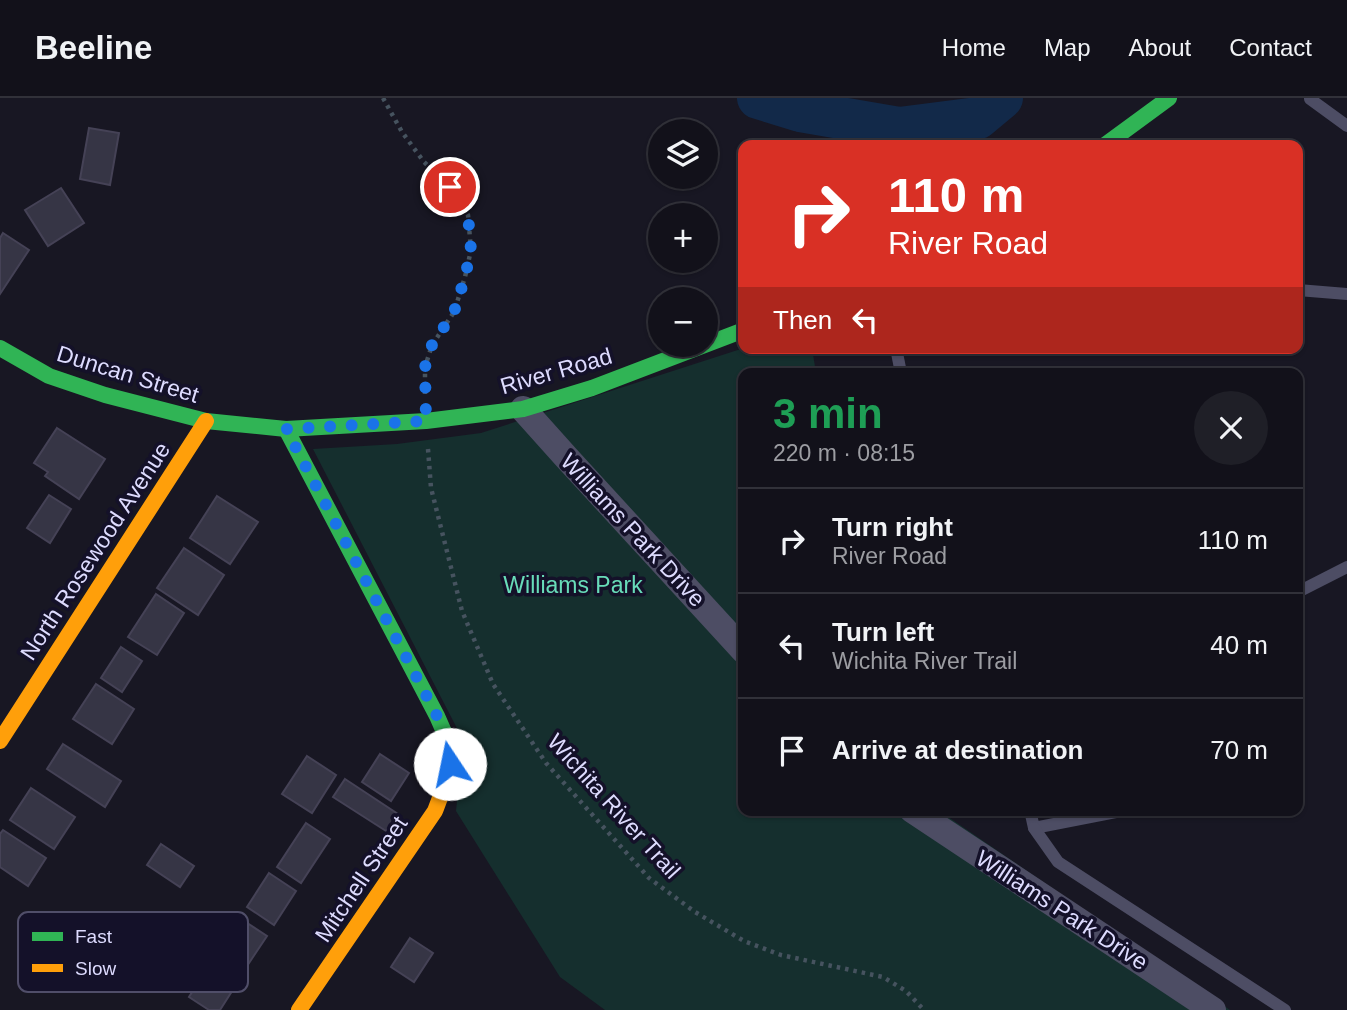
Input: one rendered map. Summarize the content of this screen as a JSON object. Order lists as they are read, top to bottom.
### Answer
{
  "streets": {
    "street": [
      "River Road",
      "Duncan Street",
      "Williams Park Drive",
      "North Rosewood Avenue",
      "Mitchell Street"
    ],
    "path": ["Wichita River Trail"]
  },
  "crossings": [
    ["River Road", "Duncan Street"],
    ["River Road", "Williams Park Drive"],
    ["River Road", "North Rosewood Avenue"],
    ["River Road", "Wichita River Trail"],
    ["River Road", "Mitchell Street"],
    ["Duncan Street", "North Rosewood Avenue"]
  ],
  "parks": ["Williams Park"],
  "legend": ["Fast", "Slow"],
  "page": {
    "header": "Beeline",
    "nav": [
      "Home",
      "Map",
      "About",
      "Contact"
    ],
    "map_buttons": ["+", "−"],
    "turn": ["110 m", "River Road"],
    "then": "Then",
    "heading": ["3 min", "220 m · 08:15"],
    "list": [
      {
        "name": "Turn right",
        "note": "River Road",
        "value": "110 m"
      },
      {
        "name": "Turn left",
        "note": "Wichita River Trail",
        "value": "40 m"
      },
      {
        "name": "Arrive at destination",
        "value": "70 m"
      }
    ]
  }
}
